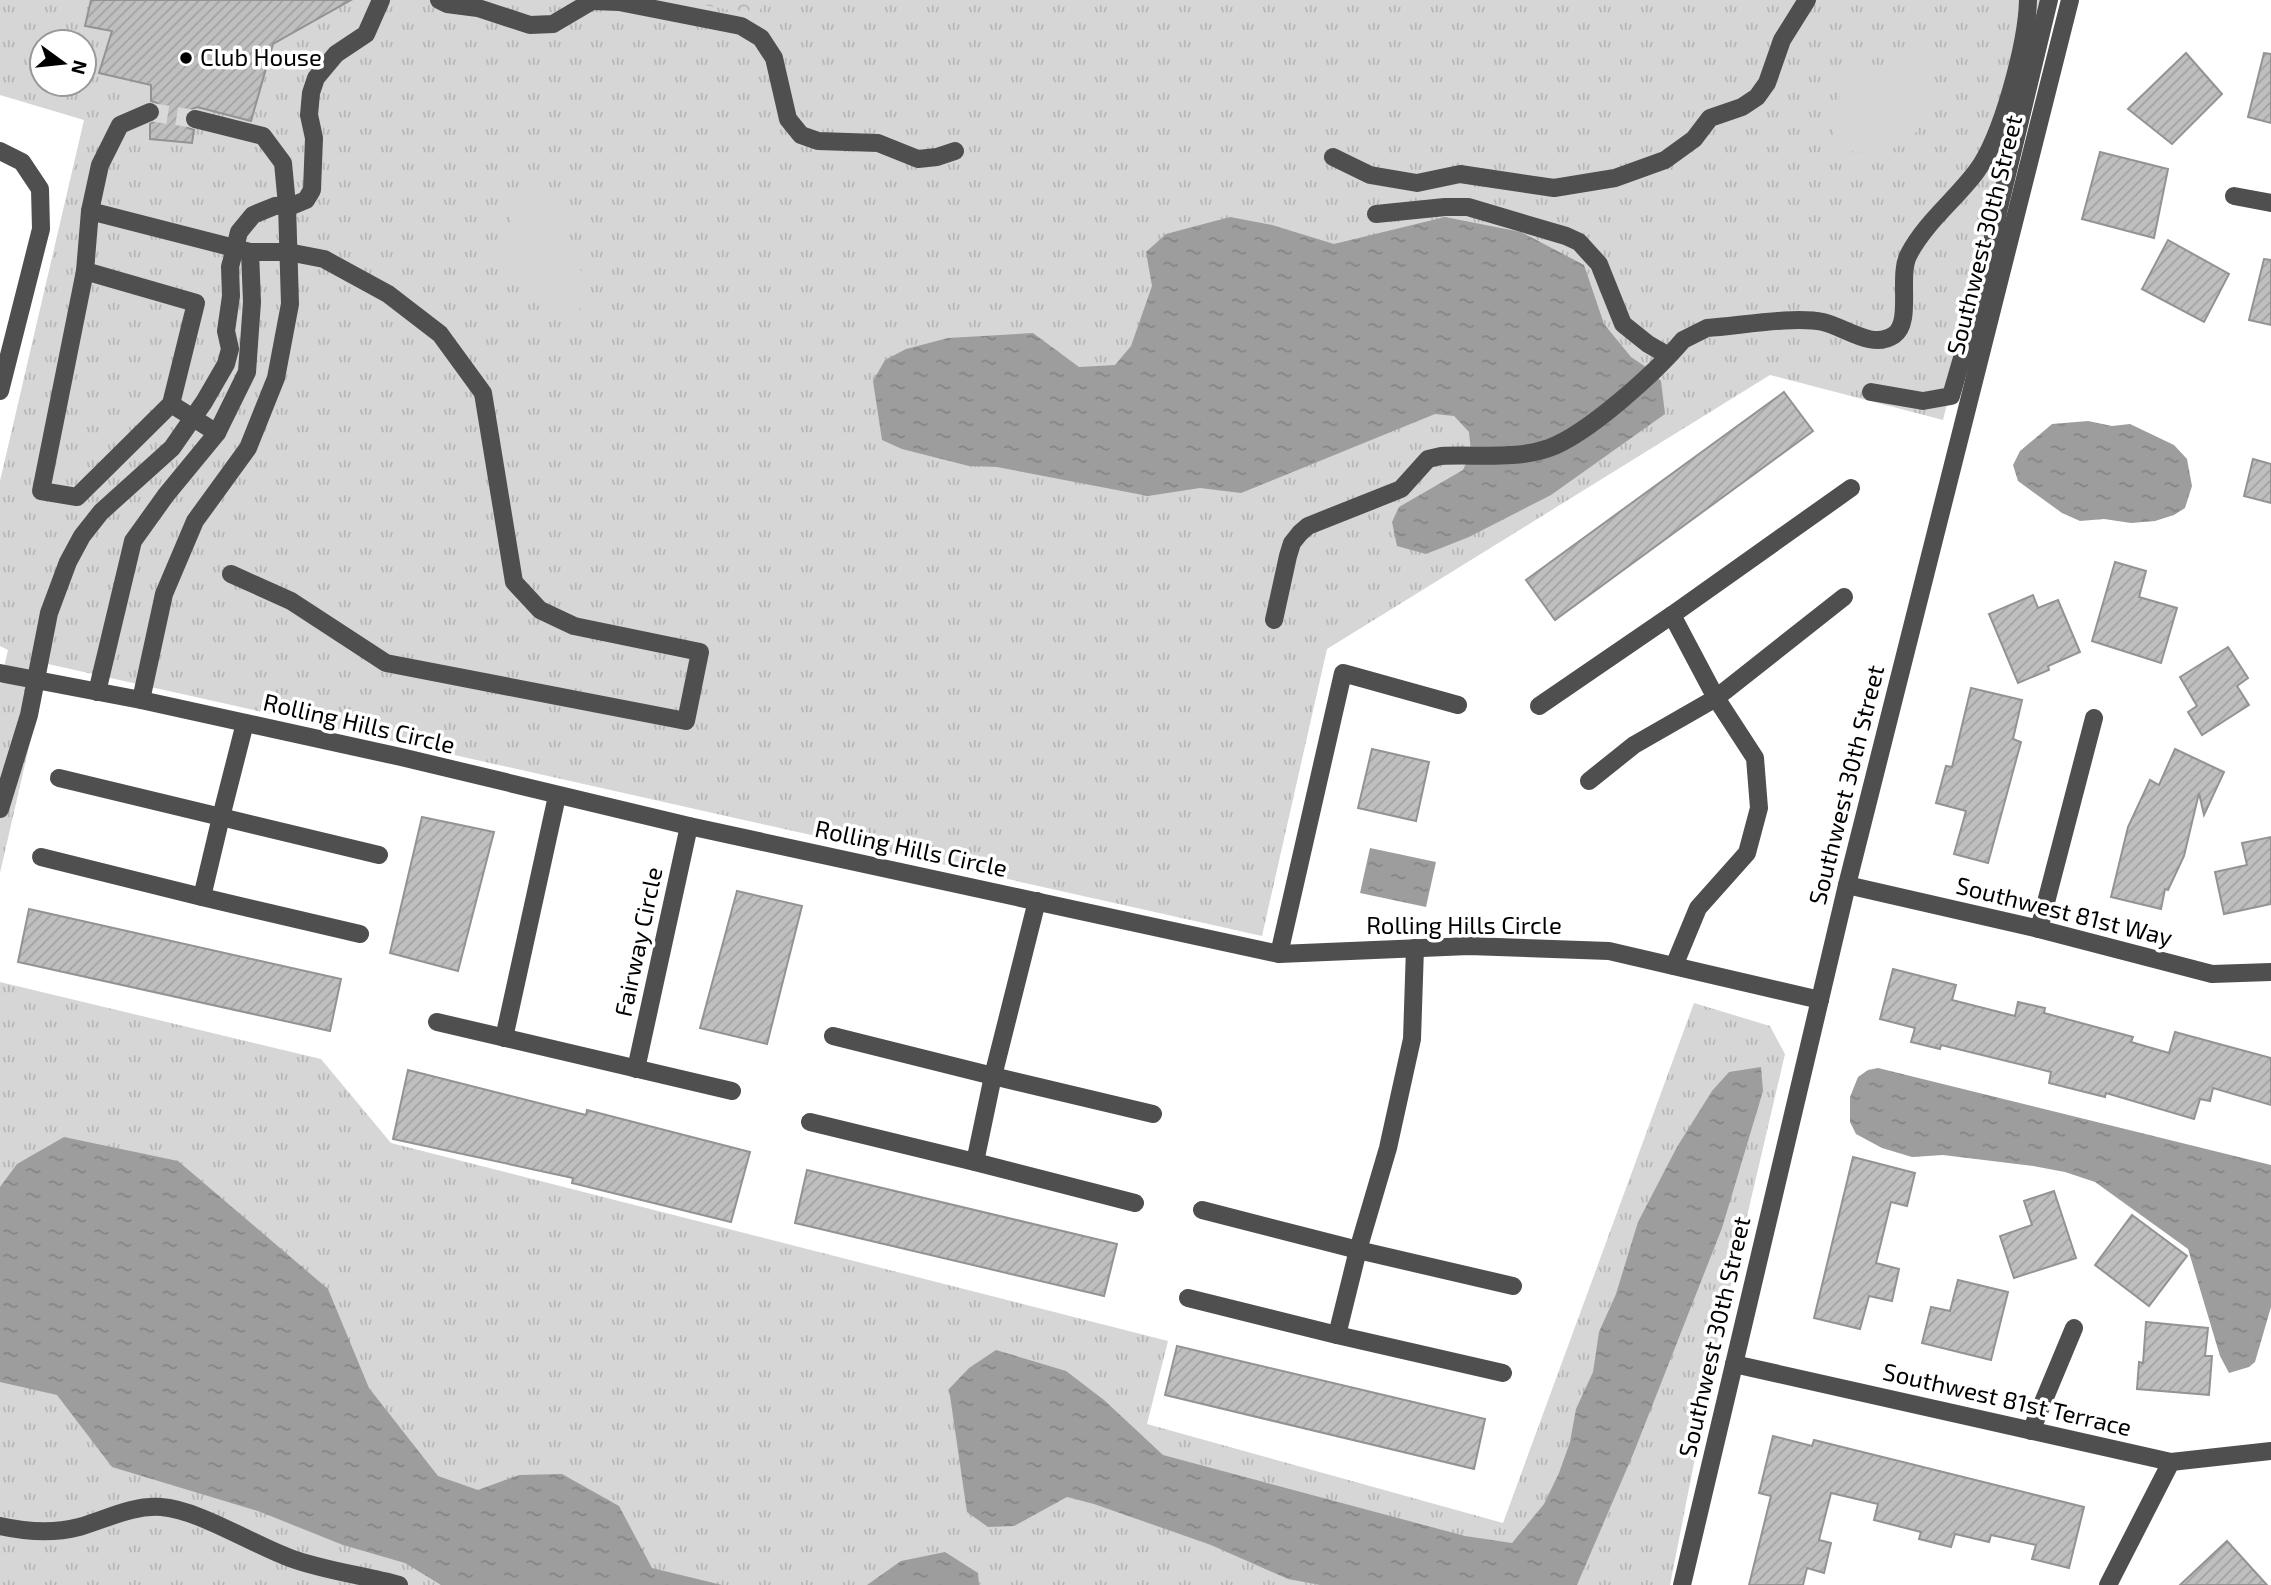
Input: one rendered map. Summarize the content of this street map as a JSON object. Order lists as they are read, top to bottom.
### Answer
{
  "streets": {
    "street": [
      "Southwest 30th Street",
      "Rolling Hills Circle",
      "Southwest 81st Way",
      "Fairway Circle",
      "Southwest 81st Terrace"
    ]
  },
  "crossings": [
    ["Southwest 30th Street", "Rolling Hills Circle"],
    ["Southwest 30th Street", "Southwest 81st Way"],
    ["Southwest 30th Street", "Southwest 81st Terrace"],
    ["Rolling Hills Circle", "Fairway Circle"]
  ],
  "places": ["Club House"],
  "north": "right"
}
